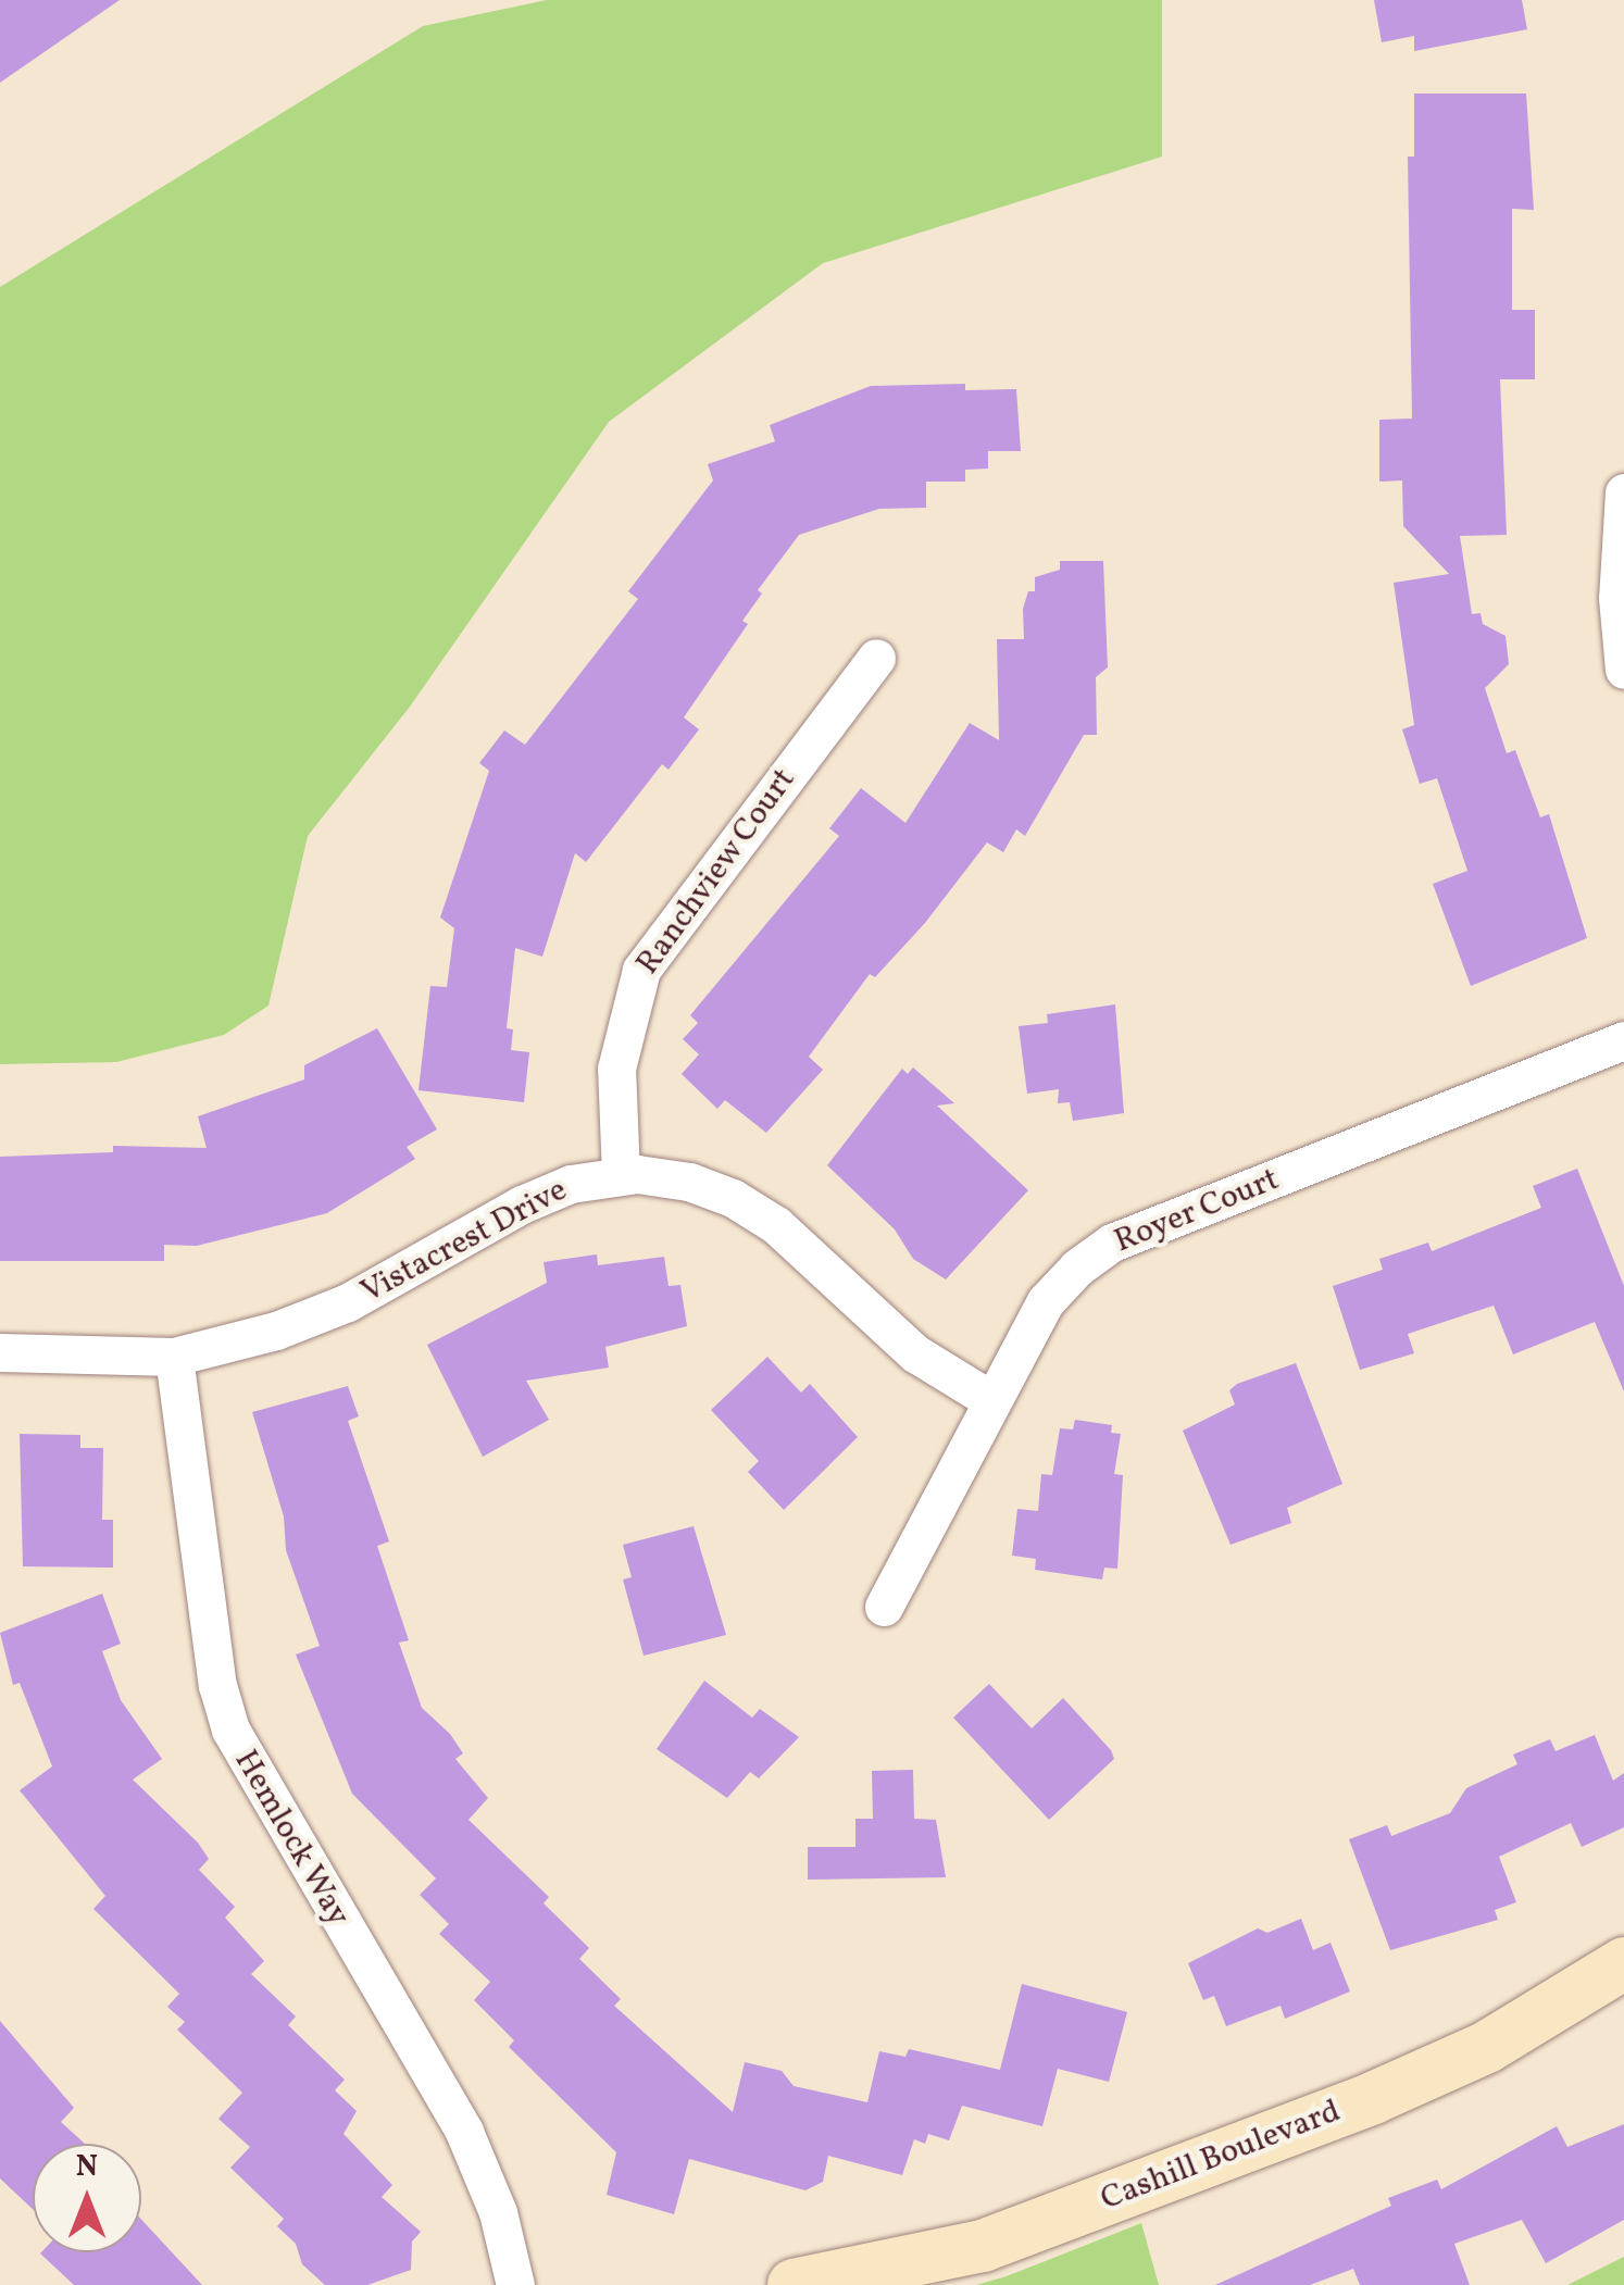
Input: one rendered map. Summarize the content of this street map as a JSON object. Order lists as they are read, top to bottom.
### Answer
{
  "streets": {
    "street": [
      "Ranchview Court",
      "Royer Court",
      "Vistacrest Drive",
      "Hemlock Way",
      "Cashill Boulevard"
    ]
  },
  "crossings": [
    ["Ranchview Court", "Vistacrest Drive"],
    ["Royer Court", "Vistacrest Drive"],
    ["Vistacrest Drive", "Hemlock Way"]
  ],
  "north": "top"
}
